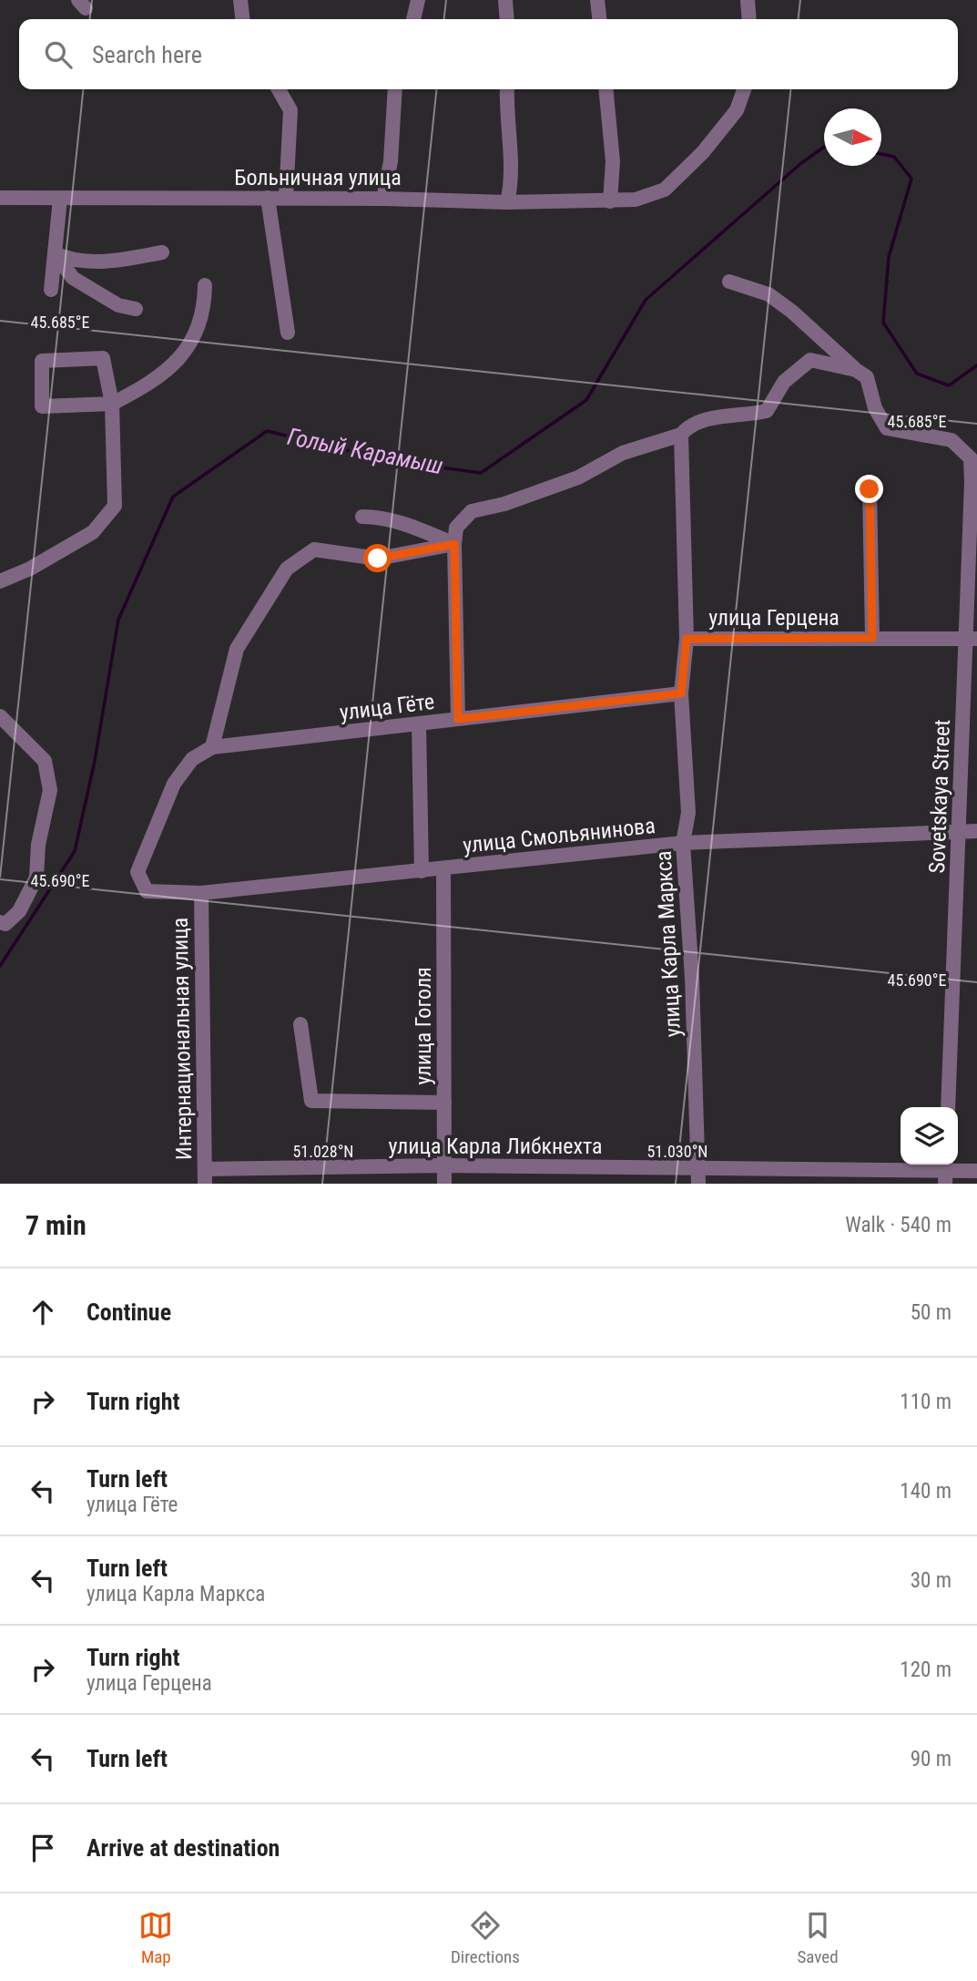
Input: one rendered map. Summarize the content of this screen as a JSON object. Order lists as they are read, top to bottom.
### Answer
{
  "streets": {
    "street": [
      "Больничная улица",
      "улица Герцена",
      "улица Гёте",
      "Sovetskaya Street",
      "улица Смольянинова",
      "улица Карла Маркса",
      "улица Гоголя",
      "Интернациональная улица",
      "улица Карла Либкнехта"
    ]
  },
  "crossings": [
    ["улица Герцена", "Sovetskaya Street"],
    ["улица Герцена", "улица Карла Маркса"],
    ["улица Гёте", "улица Смольянинова"],
    ["улица Гёте", "улица Карла Маркса"],
    ["Sovetskaya Street", "улица Смольянинова"],
    ["улица Смольянинова", "улица Карла Маркса"],
    ["улица Смольянинова", "улица Гоголя"],
    ["улица Смольянинова", "Интернациональная улица"],
    ["улица Карла Маркса", "улица Карла Либкнехта"],
    ["улица Гоголя", "улица Карла Либкнехта"],
    ["Интернациональная улица", "улица Карла Либкнехта"]
  ],
  "water": ["Голый Карамыш"],
  "north": "right",
  "page": {
    "search": "Search here",
    "heading": ["7 min", "Walk · 540 m"],
    "list": [
      ["Continue", "50 m"],
      ["Turn right", "110 m"],
      ["Turn left", "улица Гёте", "140 m"],
      ["Turn left", "улица Карла Маркса", "30 m"],
      ["Turn right", "улица Герцена", "120 m"],
      ["Turn left", "90 m"],
      "Arrive at destination"
    ],
    "nav": ["Map", "Directions", "Saved"]
  },
  "coordinates": [
    "45.685°E",
    "45.690°E",
    "51.028°N",
    "51.030°N"
  ]
}
